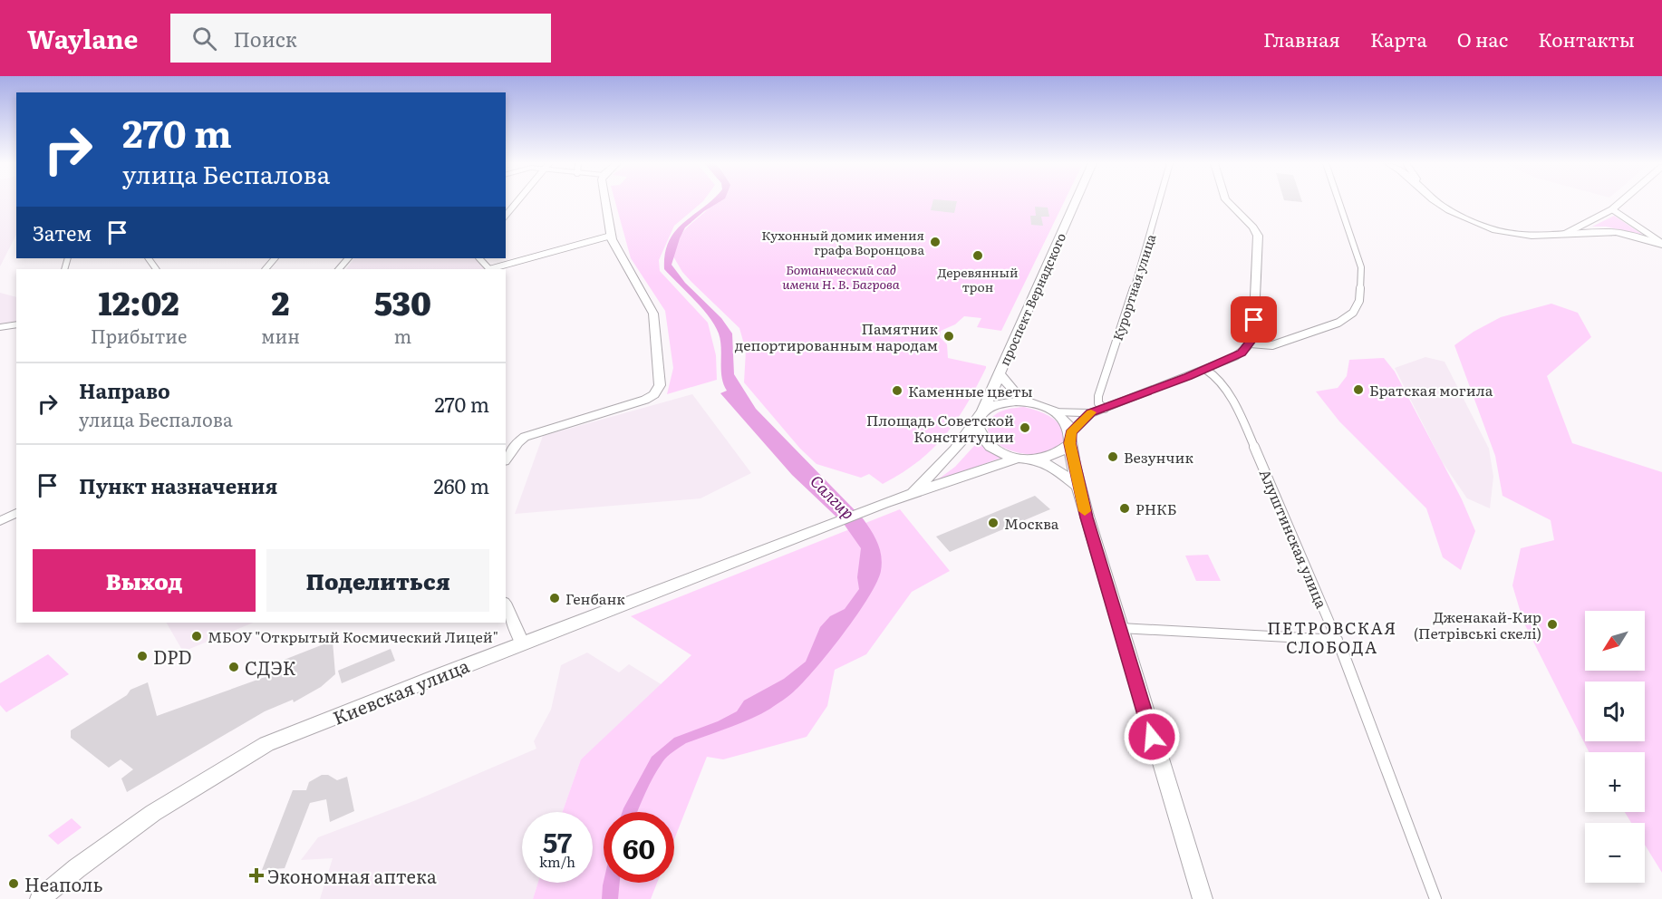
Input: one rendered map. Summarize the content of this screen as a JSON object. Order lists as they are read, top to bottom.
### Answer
{
  "streets": {
    "main road": ["проспект Вернадского", "Киевская улица"],
    "street": ["Курортная улица", "Алуштинская улица"]
  },
  "crossings": [
    ["проспект Вернадского", "Киевская улица"]
  ],
  "districts": ["ПЕТРОВСКАЯ СЛОБОДА"],
  "water": ["Салгир"],
  "parks": ["Ботанический сад имени Н. В. Багрова"],
  "places": {
    "other": [
      "Кухонный домик имения графа Воронцова",
      "Деревянный трон",
      "Памятник депортированным народам",
      "Братская могила",
      "Каменные цветы",
      "Площадь Советской Конституции",
      "Везунчик",
      "РНКБ",
      "Москва",
      "Генбанк",
      "Дженакай-Кир (Петрівські скелі)",
      "МБОУ \"Открытый Космический Лицей\"",
      "DPD",
      "СДЭК",
      "Неаполь"
    ],
    "health": ["Экономная аптека"]
  },
  "north": "bottom left",
  "page": {
    "header": "Waylane",
    "search": "Поиск",
    "nav": [
      "Главная",
      "Карта",
      "О нас",
      "Контакты"
    ],
    "turn": ["270 m", "улица Беспалова"],
    "then": "Затем",
    "eta": [
      "12:02",
      "Прибытие",
      "2",
      "мин",
      "530",
      "m"
    ],
    "list": [
      {
        "name": "Направо",
        "note": "улица Беспалова",
        "value": "270 m"
      },
      {
        "name": "Пункт назначения",
        "value": "260 m"
      }
    ],
    "buttons": ["Выход", "Поделиться"],
    "map_buttons": ["+", "−"],
    "speed": "57 km/h",
    "limit": "60"
  }
}
